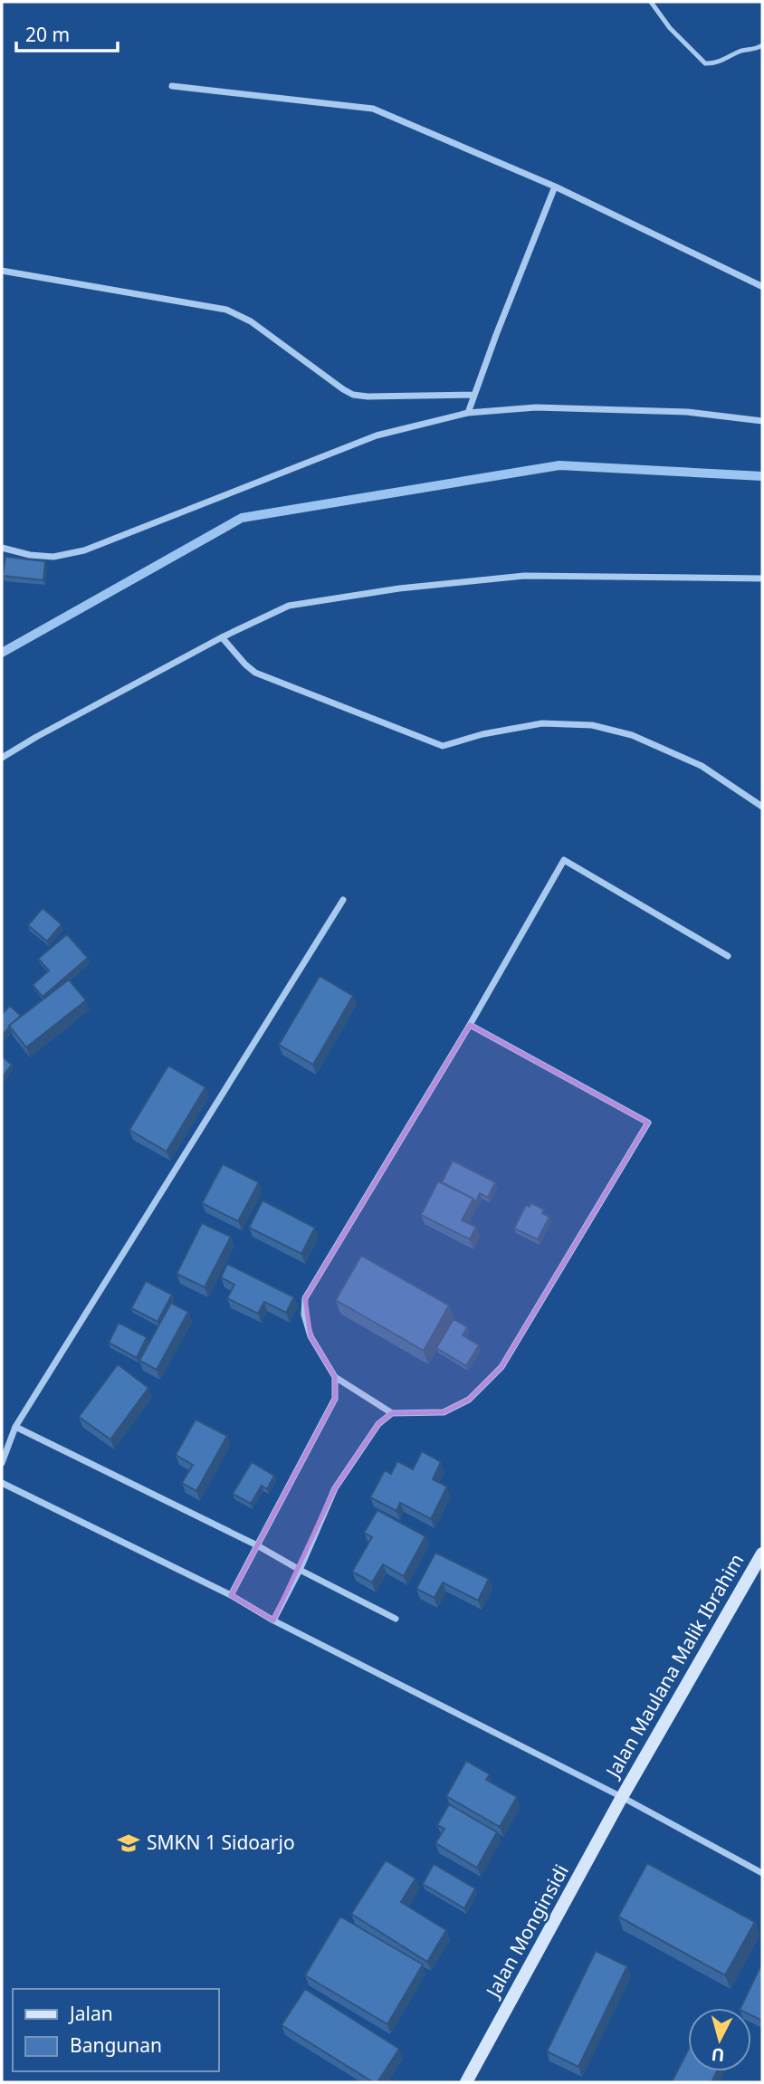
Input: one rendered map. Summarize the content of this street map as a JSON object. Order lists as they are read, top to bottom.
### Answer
{
  "streets": {
    "main road": ["Jalan Maulana Malik Ibrahim", "Jalan Monginsidi"]
  },
  "crossings": [
    ["Jalan Maulana Malik Ibrahim", "Jalan Monginsidi"]
  ],
  "places": {
    "school or university": ["SMKN 1 Sidoarjo"]
  },
  "legend": ["Jalan", "Bangunan"],
  "scale_bar": "20 m",
  "north": "bottom"
}
